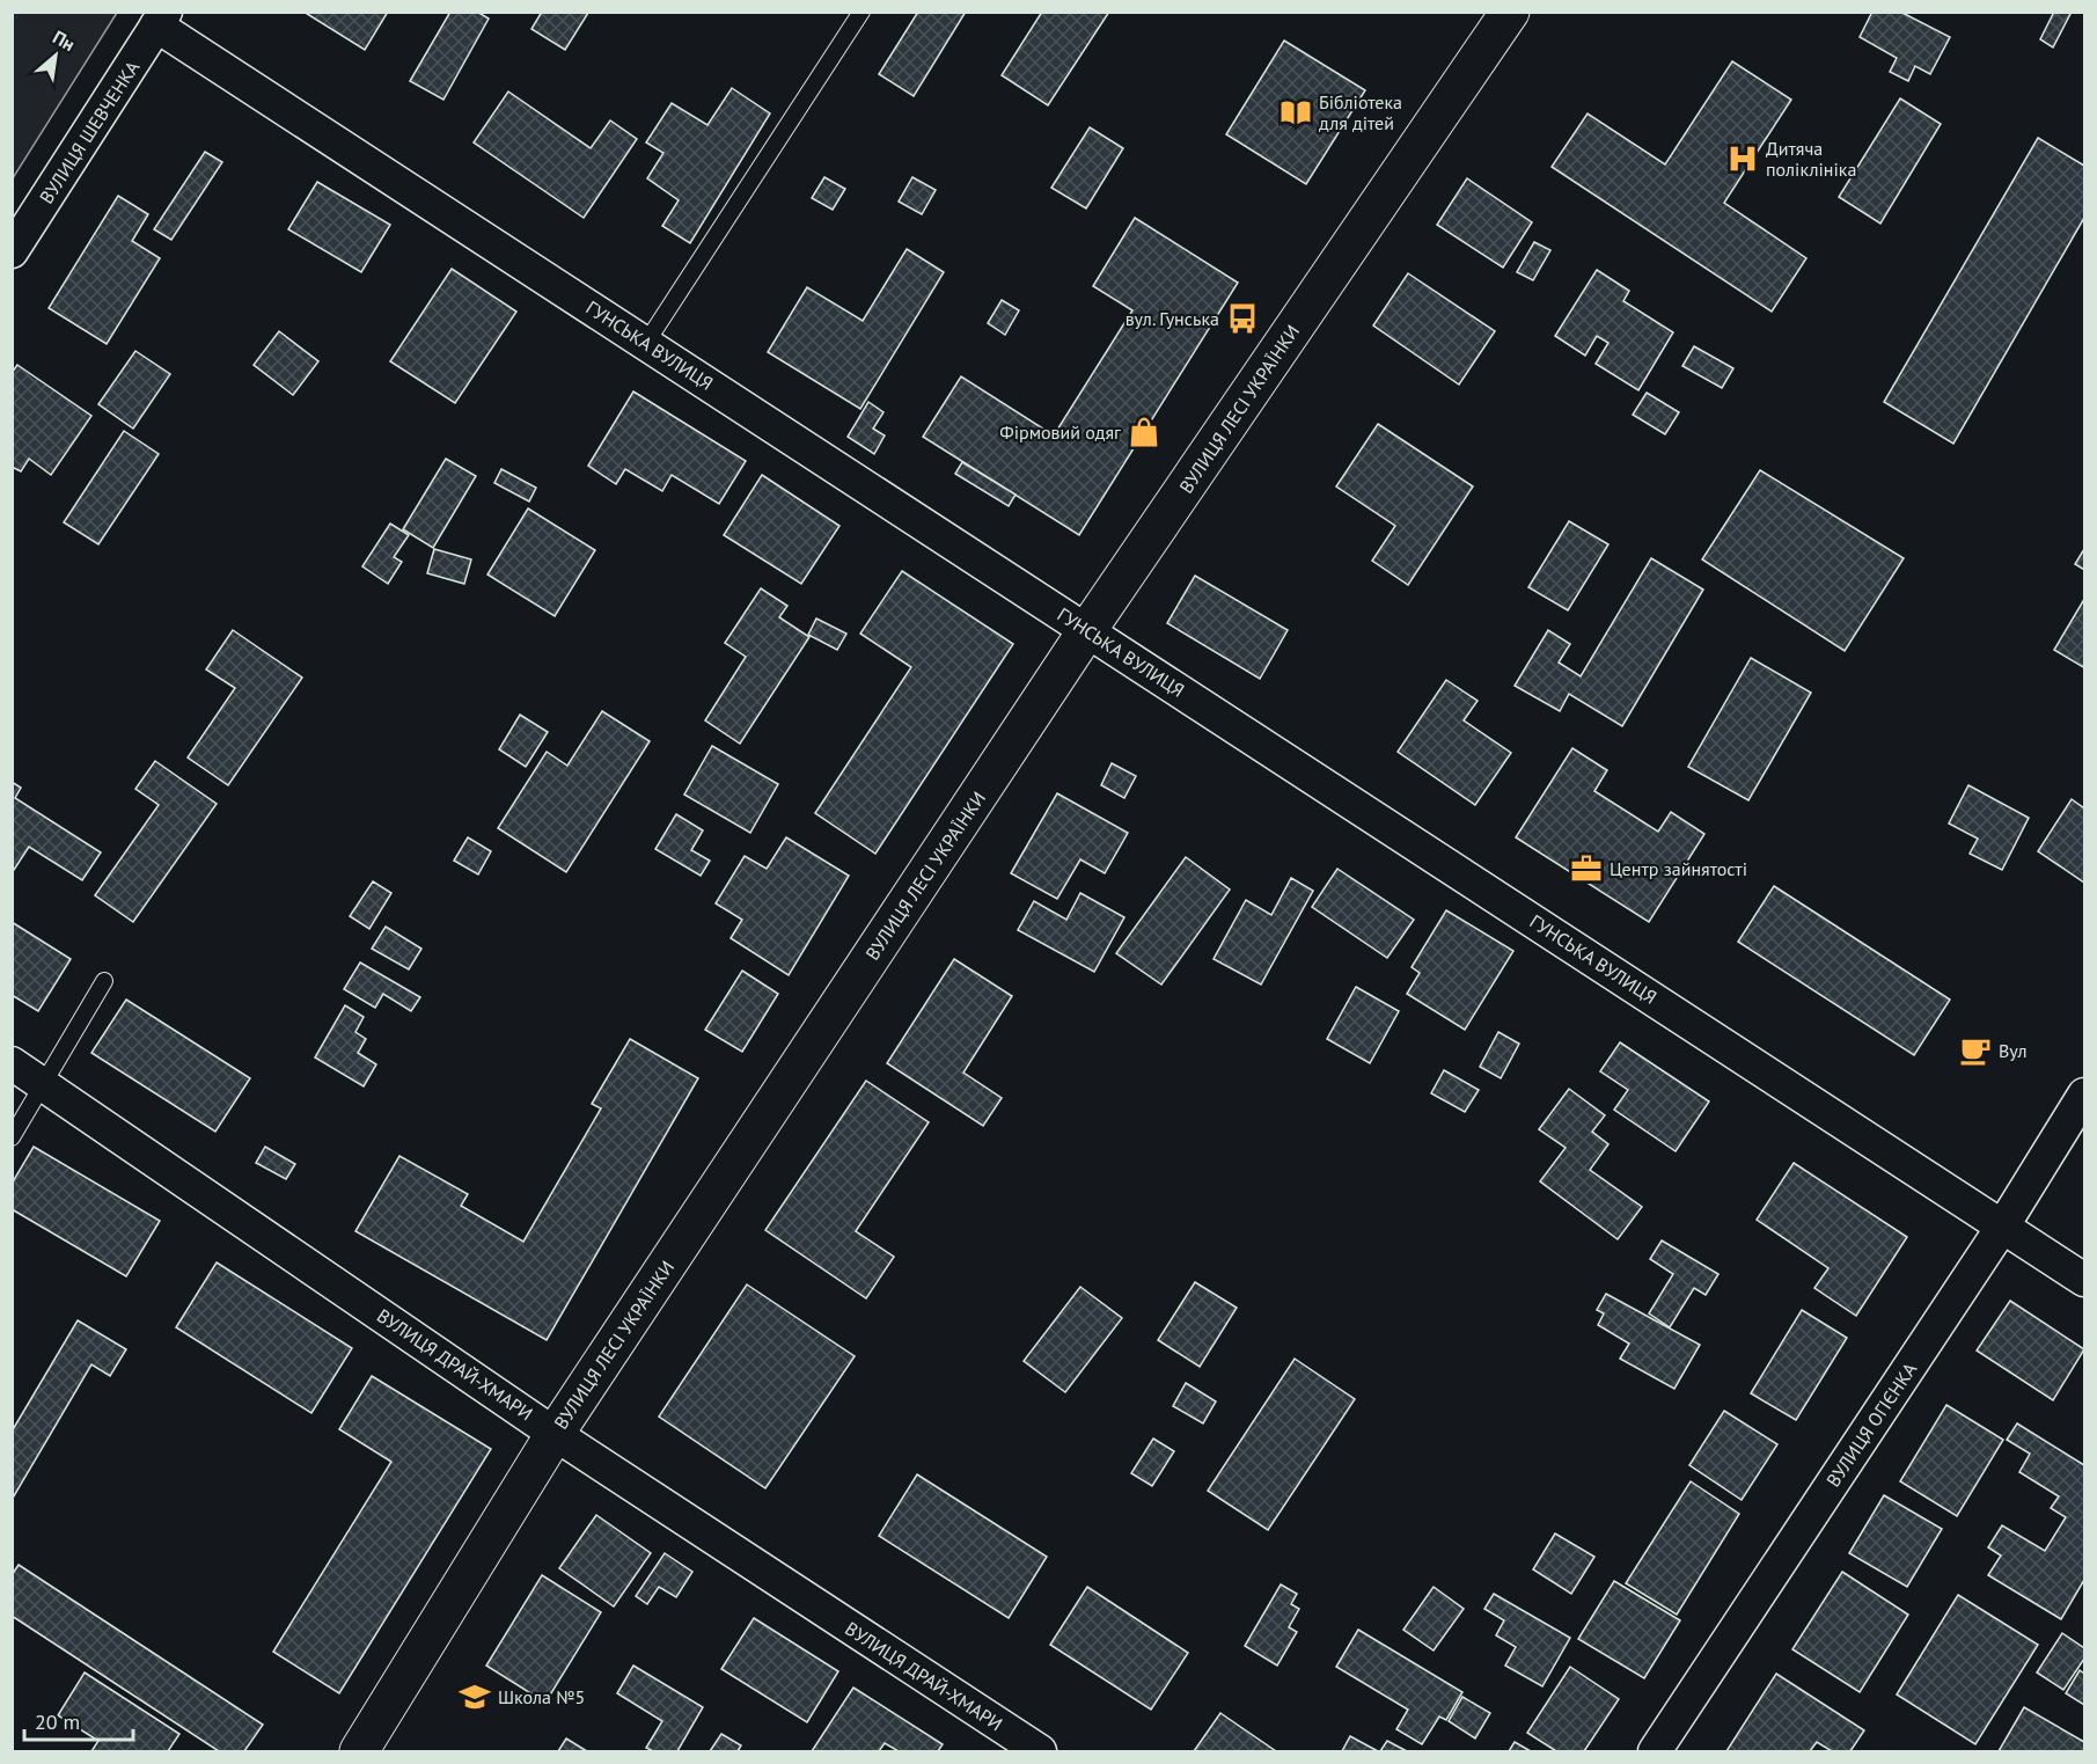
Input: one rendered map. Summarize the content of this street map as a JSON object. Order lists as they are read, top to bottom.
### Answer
{
  "streets": {
    "street": [
      "ВУЛИЦЯ ШЕВЧЕНКА",
      "ГУНСЬКА ВУЛИЦЯ",
      "ВУЛИЦЯ ЛЕСІ УКРАЇНКИ",
      "ВУЛИЦЯ ДРАЙ-ХМАРИ",
      "ВУЛИЦЯ ОГІЄНКА"
    ]
  },
  "crossings": [
    ["ВУЛИЦЯ ШЕВЧЕНКА", "ГУНСЬКА ВУЛИЦЯ"],
    ["ГУНСЬКА ВУЛИЦЯ", "ВУЛИЦЯ ЛЕСІ УКРАЇНКИ"],
    ["ГУНСЬКА ВУЛИЦЯ", "ВУЛИЦЯ ОГІЄНКА"],
    ["ВУЛИЦЯ ЛЕСІ УКРАЇНКИ", "ВУЛИЦЯ ДРАЙ-ХМАРИ"]
  ],
  "places": {
    "library": ["Бібліотека для дітей"],
    "hospital": ["Дитяча поліклініка"],
    "bus stop": ["вул. Гунська"],
    "shop": ["Фірмовий одяг"],
    "office": ["Центр зайнятості"],
    "cafe": ["Вул"],
    "school or university": ["Школа №5"]
  },
  "scale_bar": "20 m",
  "north": "top right"
}
